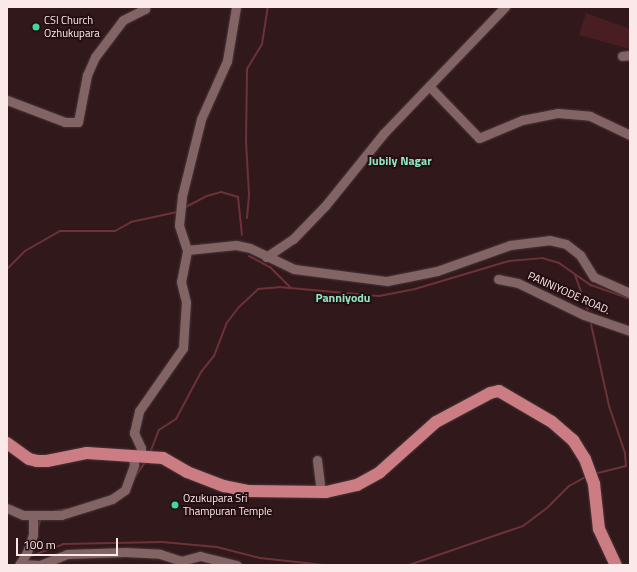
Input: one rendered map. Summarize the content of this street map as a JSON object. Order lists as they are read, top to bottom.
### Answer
{
  "streets": {
    "street": ["PANNIYODE ROAD."]
  },
  "districts": ["Jubily Nagar", "Panniyodu"],
  "places": ["CSI Church Ozhukupara", "Ozukupara Sri Thampuran Temple"],
  "scale_bar": "100 m"
}
